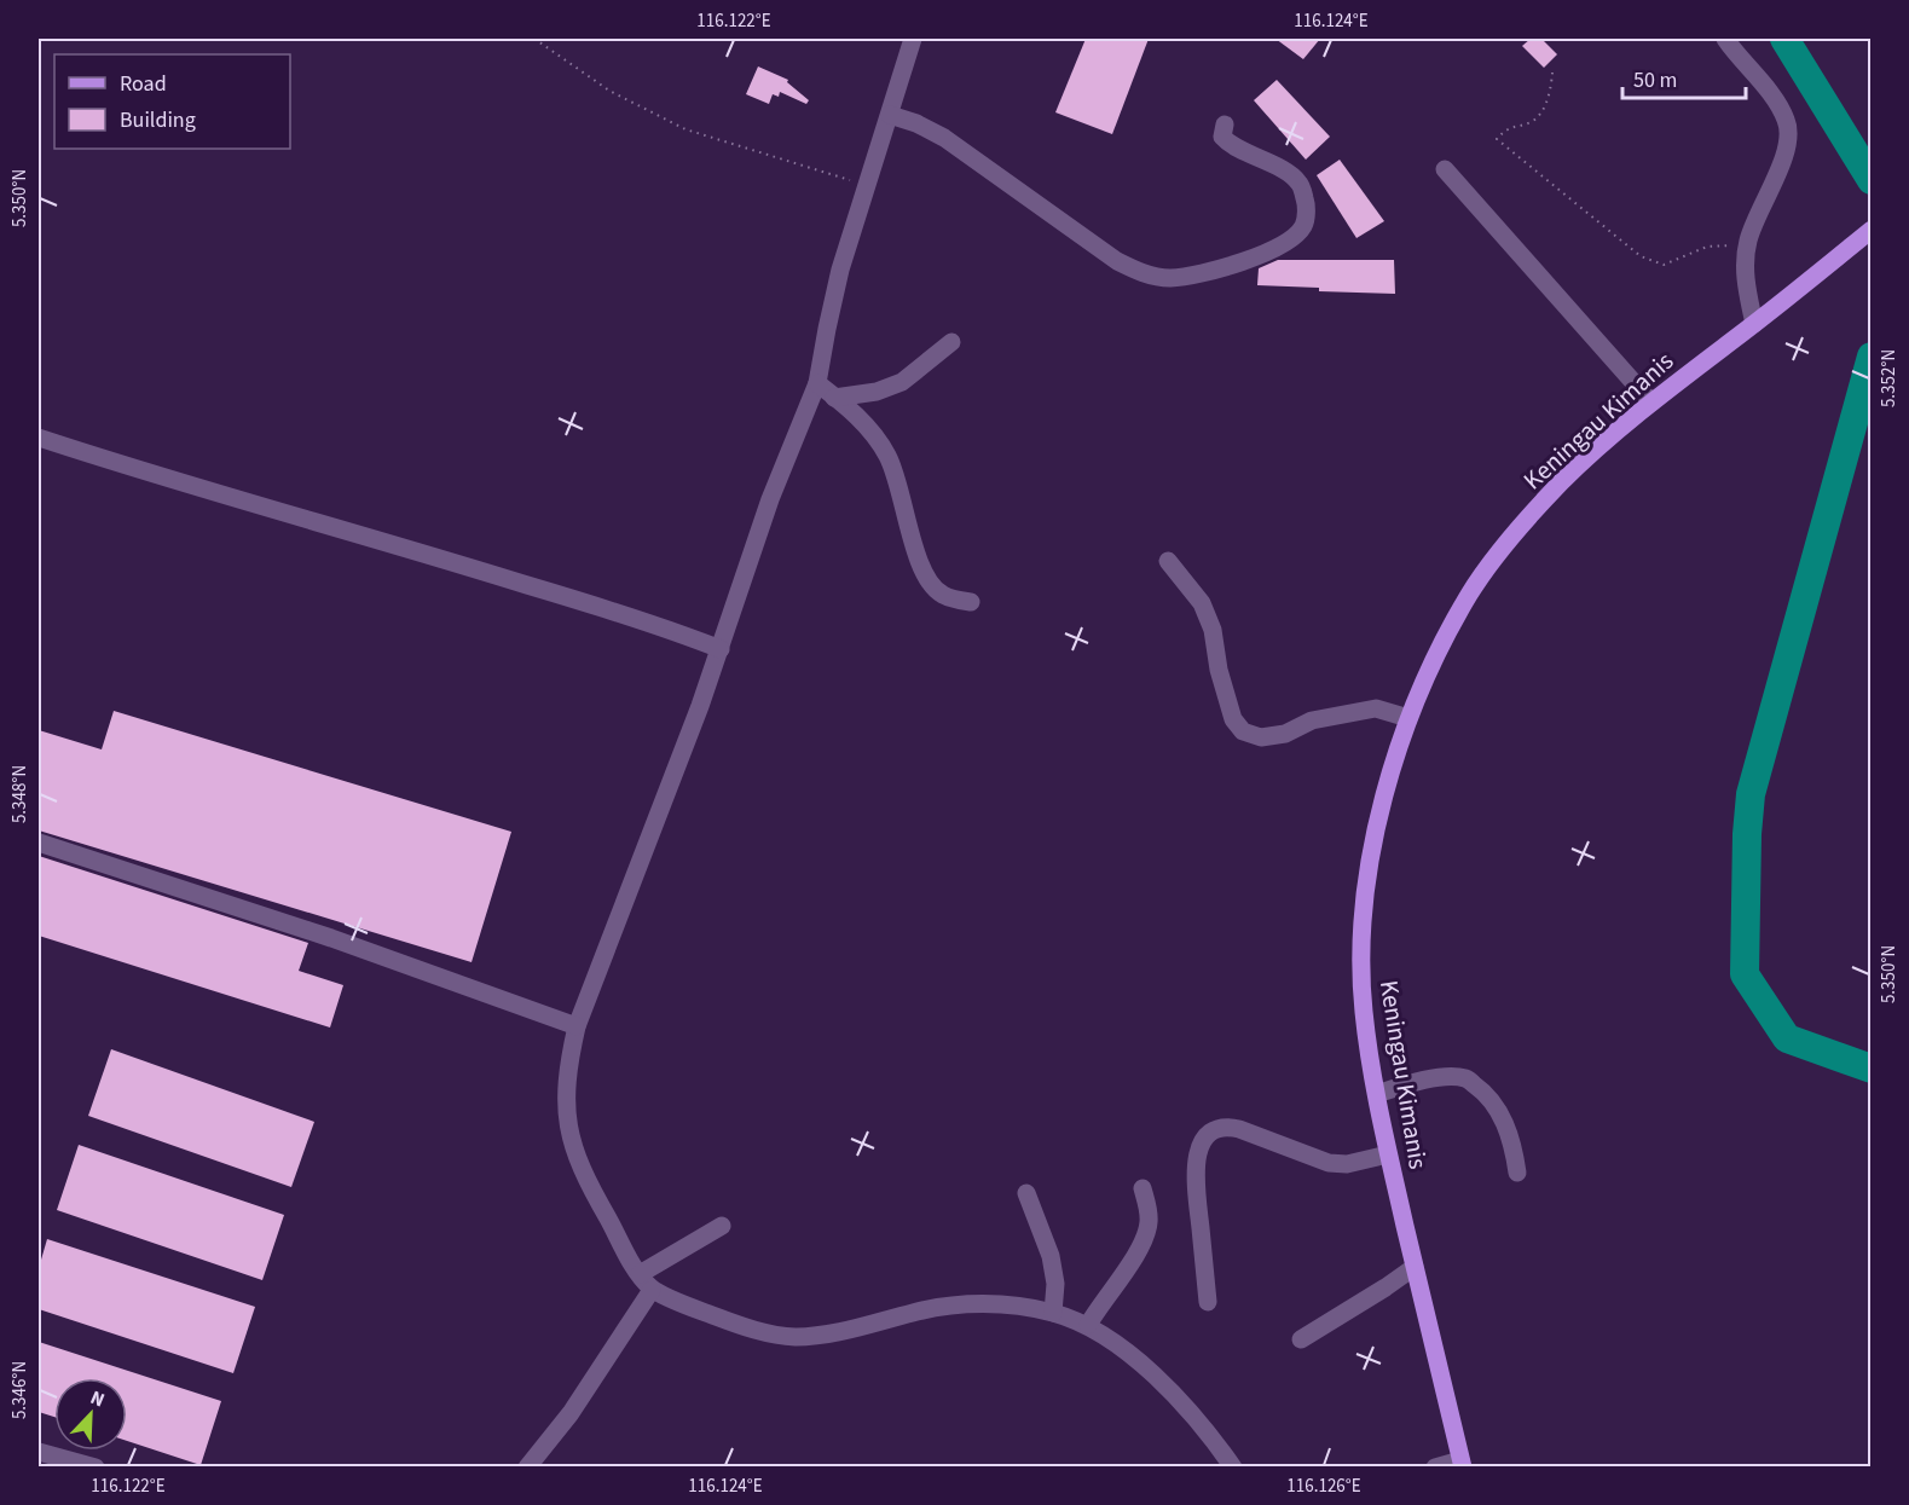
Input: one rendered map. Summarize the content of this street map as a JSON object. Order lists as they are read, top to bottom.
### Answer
{
  "streets": {
    "main road": ["Keningau Kimanis"]
  },
  "legend": ["Road", "Building"],
  "scale_bar": "50 m",
  "north": "top right",
  "coordinates": [
    "116.122°E",
    "116.124°E",
    "5.350°N",
    "5.352°N",
    "5.348°N",
    "5.346°N",
    "116.126°E"
  ]
}
